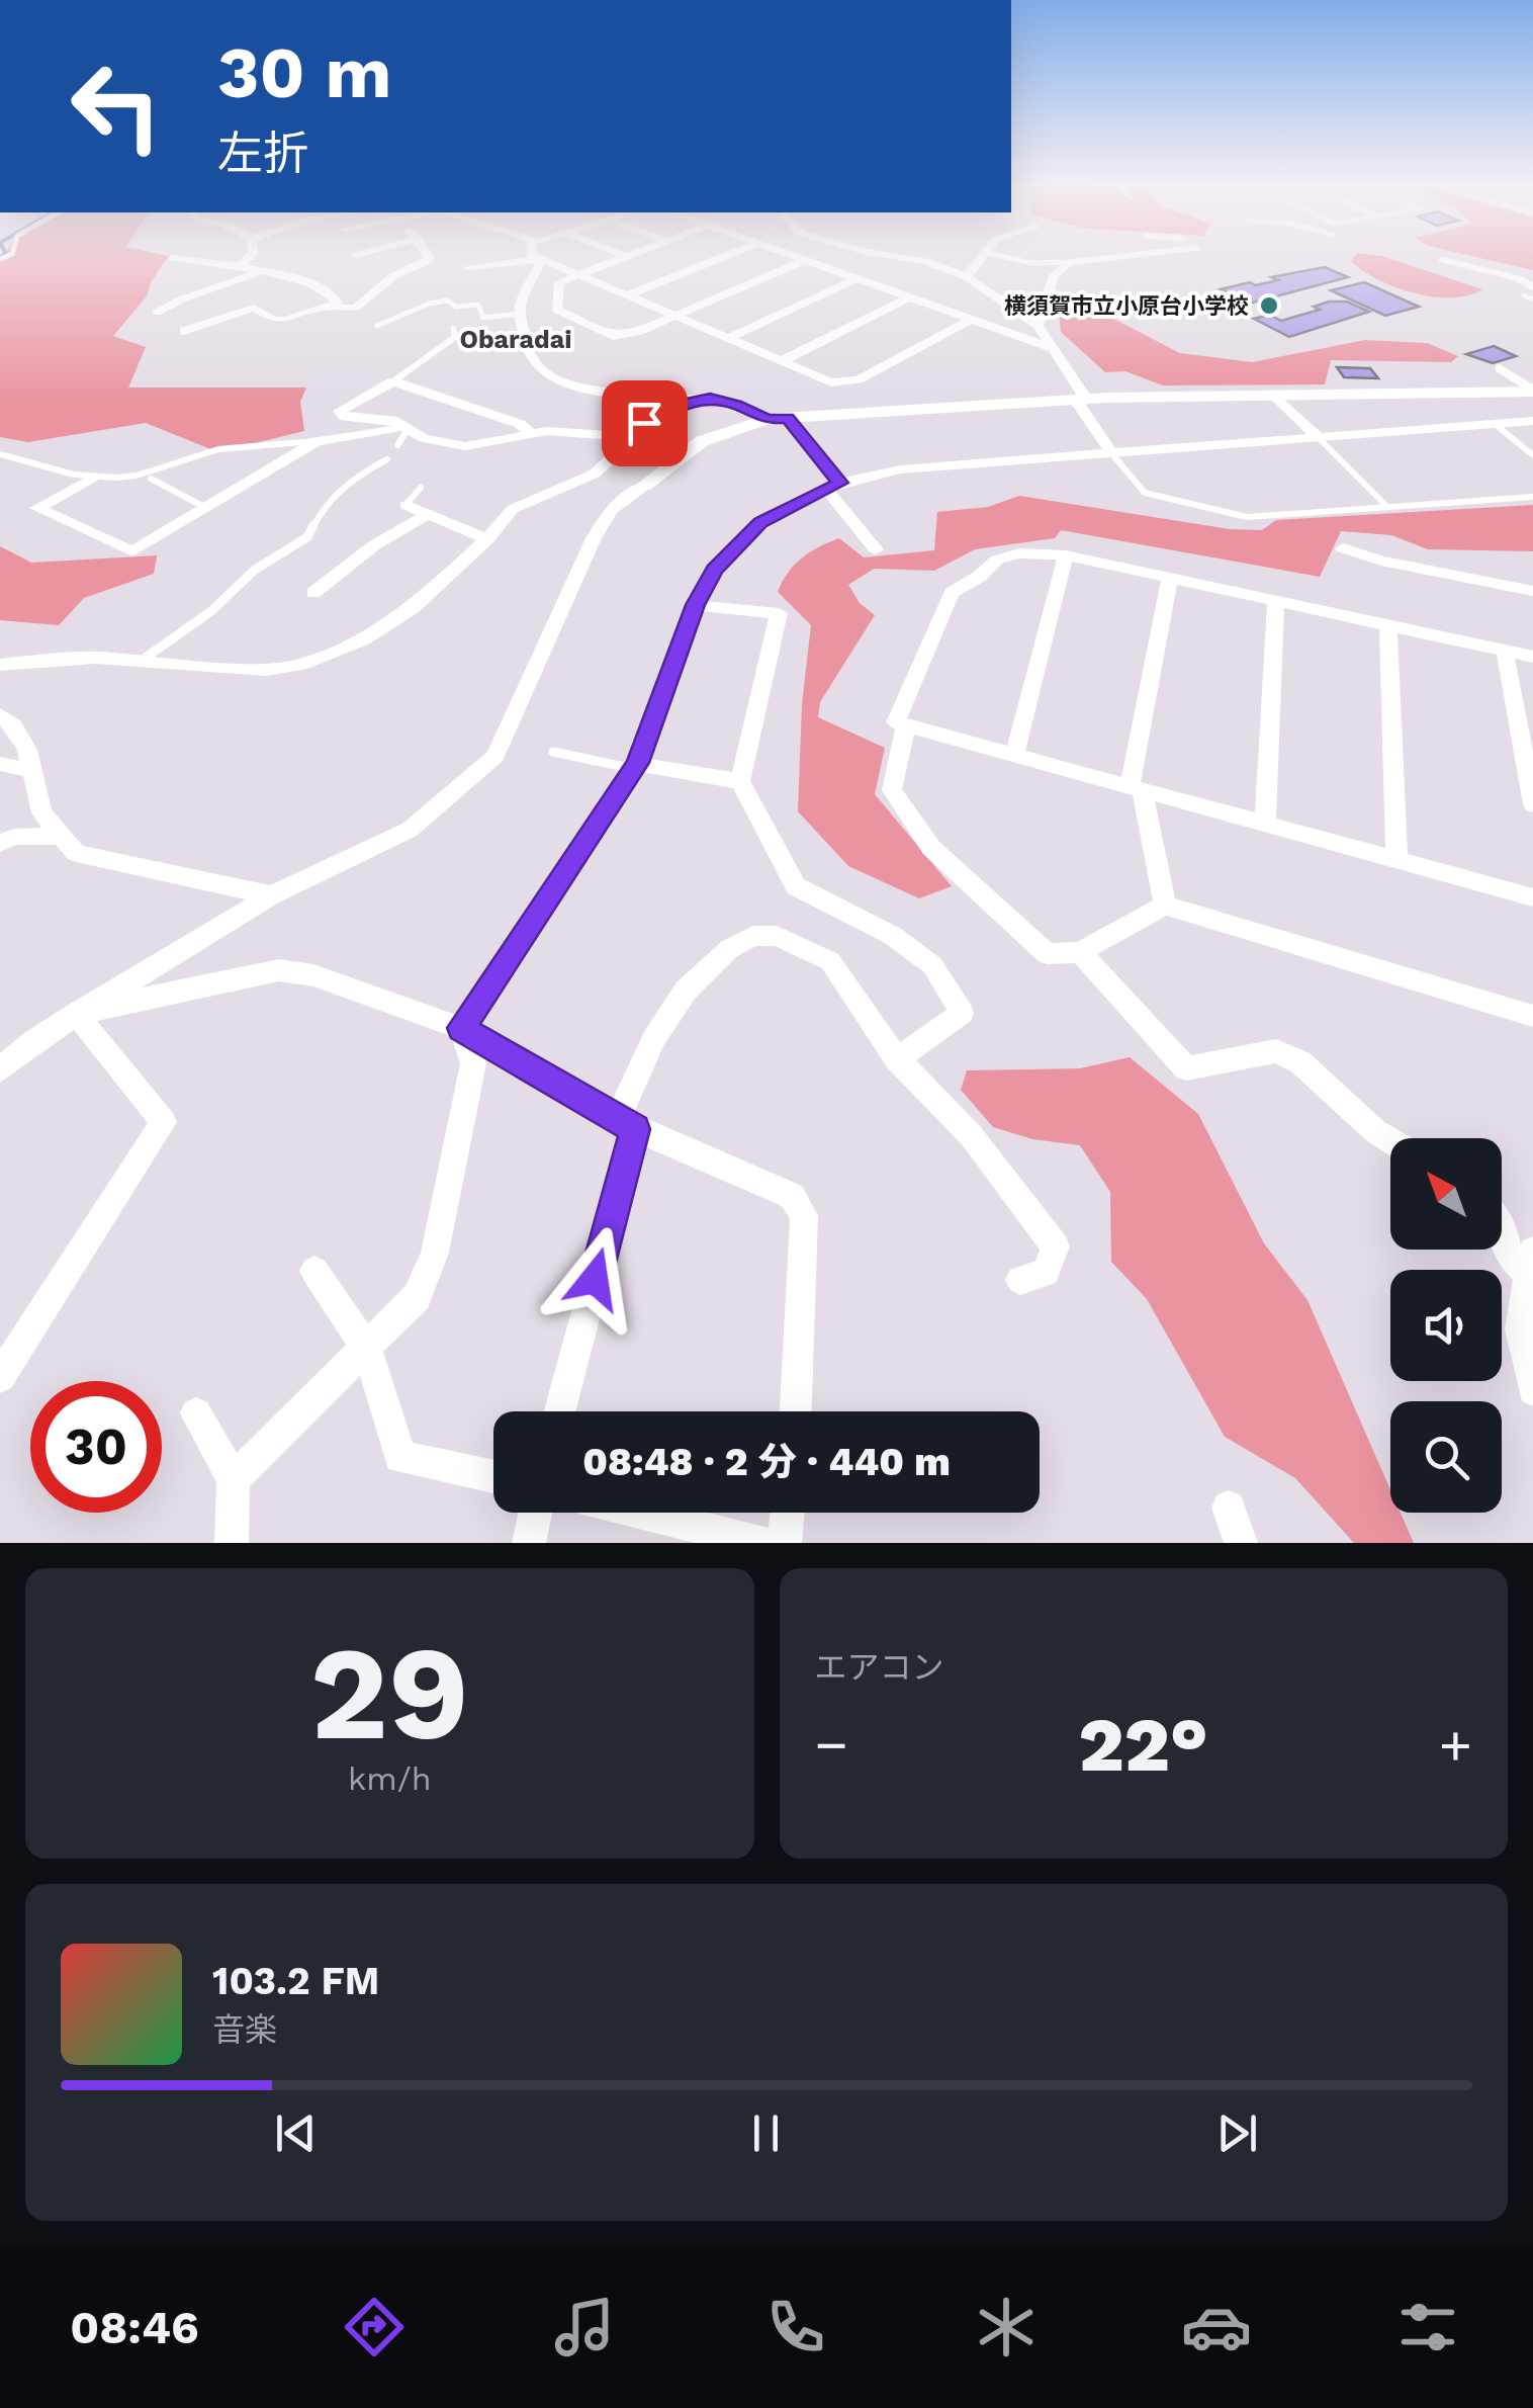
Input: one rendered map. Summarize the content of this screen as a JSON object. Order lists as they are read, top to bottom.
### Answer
{
  "districts": ["Obaradai"],
  "places": ["横須賀市立小原台小学校"],
  "north": "top left",
  "page": {
    "turn": ["30 m", "左折"],
    "limit": "30",
    "trip": "08:48 · 2 分 · 440 m",
    "tile": [
      ["29", "km/h"],
      "エアコン"
    ],
    "heat": ["−", "22°", "+"],
    "song": ["103.2 FM", "音楽"],
    "tabs": "08:46"
  }
}
